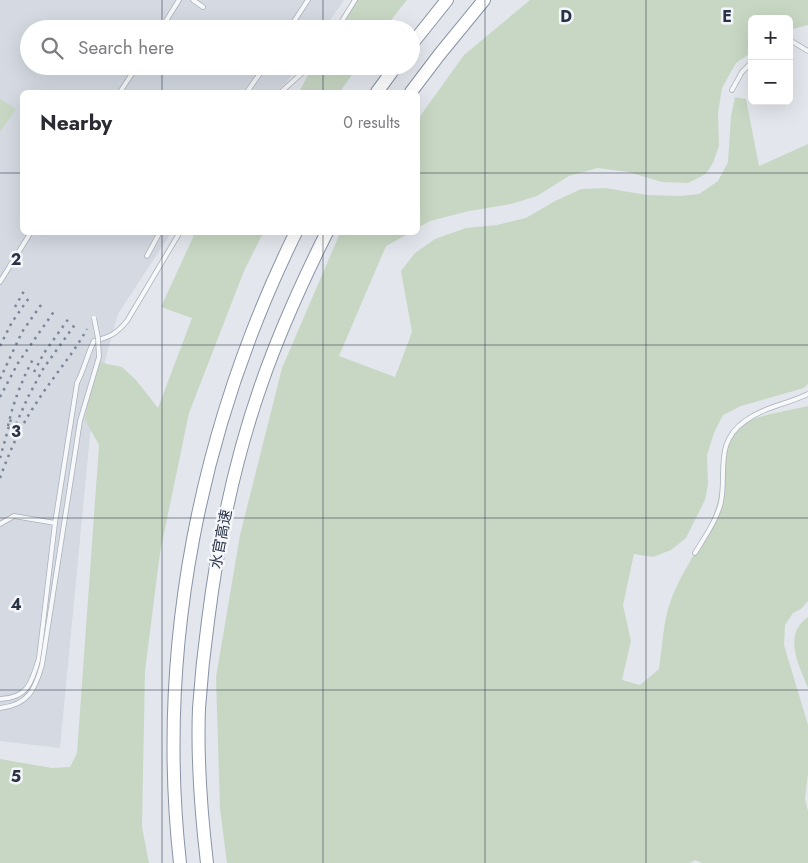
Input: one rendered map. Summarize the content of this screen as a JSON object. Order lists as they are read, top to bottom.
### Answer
{
  "streets": {
    "highway": ["水官高速"]
  },
  "page": {
    "map_buttons": ["+", "−"],
    "search": "Search here",
    "heading": ["Nearby", "0 results"]
  },
  "grid": {
    "columns": ["D", "E"],
    "rows": [
      "2",
      "3",
      "4",
      "5"
    ]
  }
}
